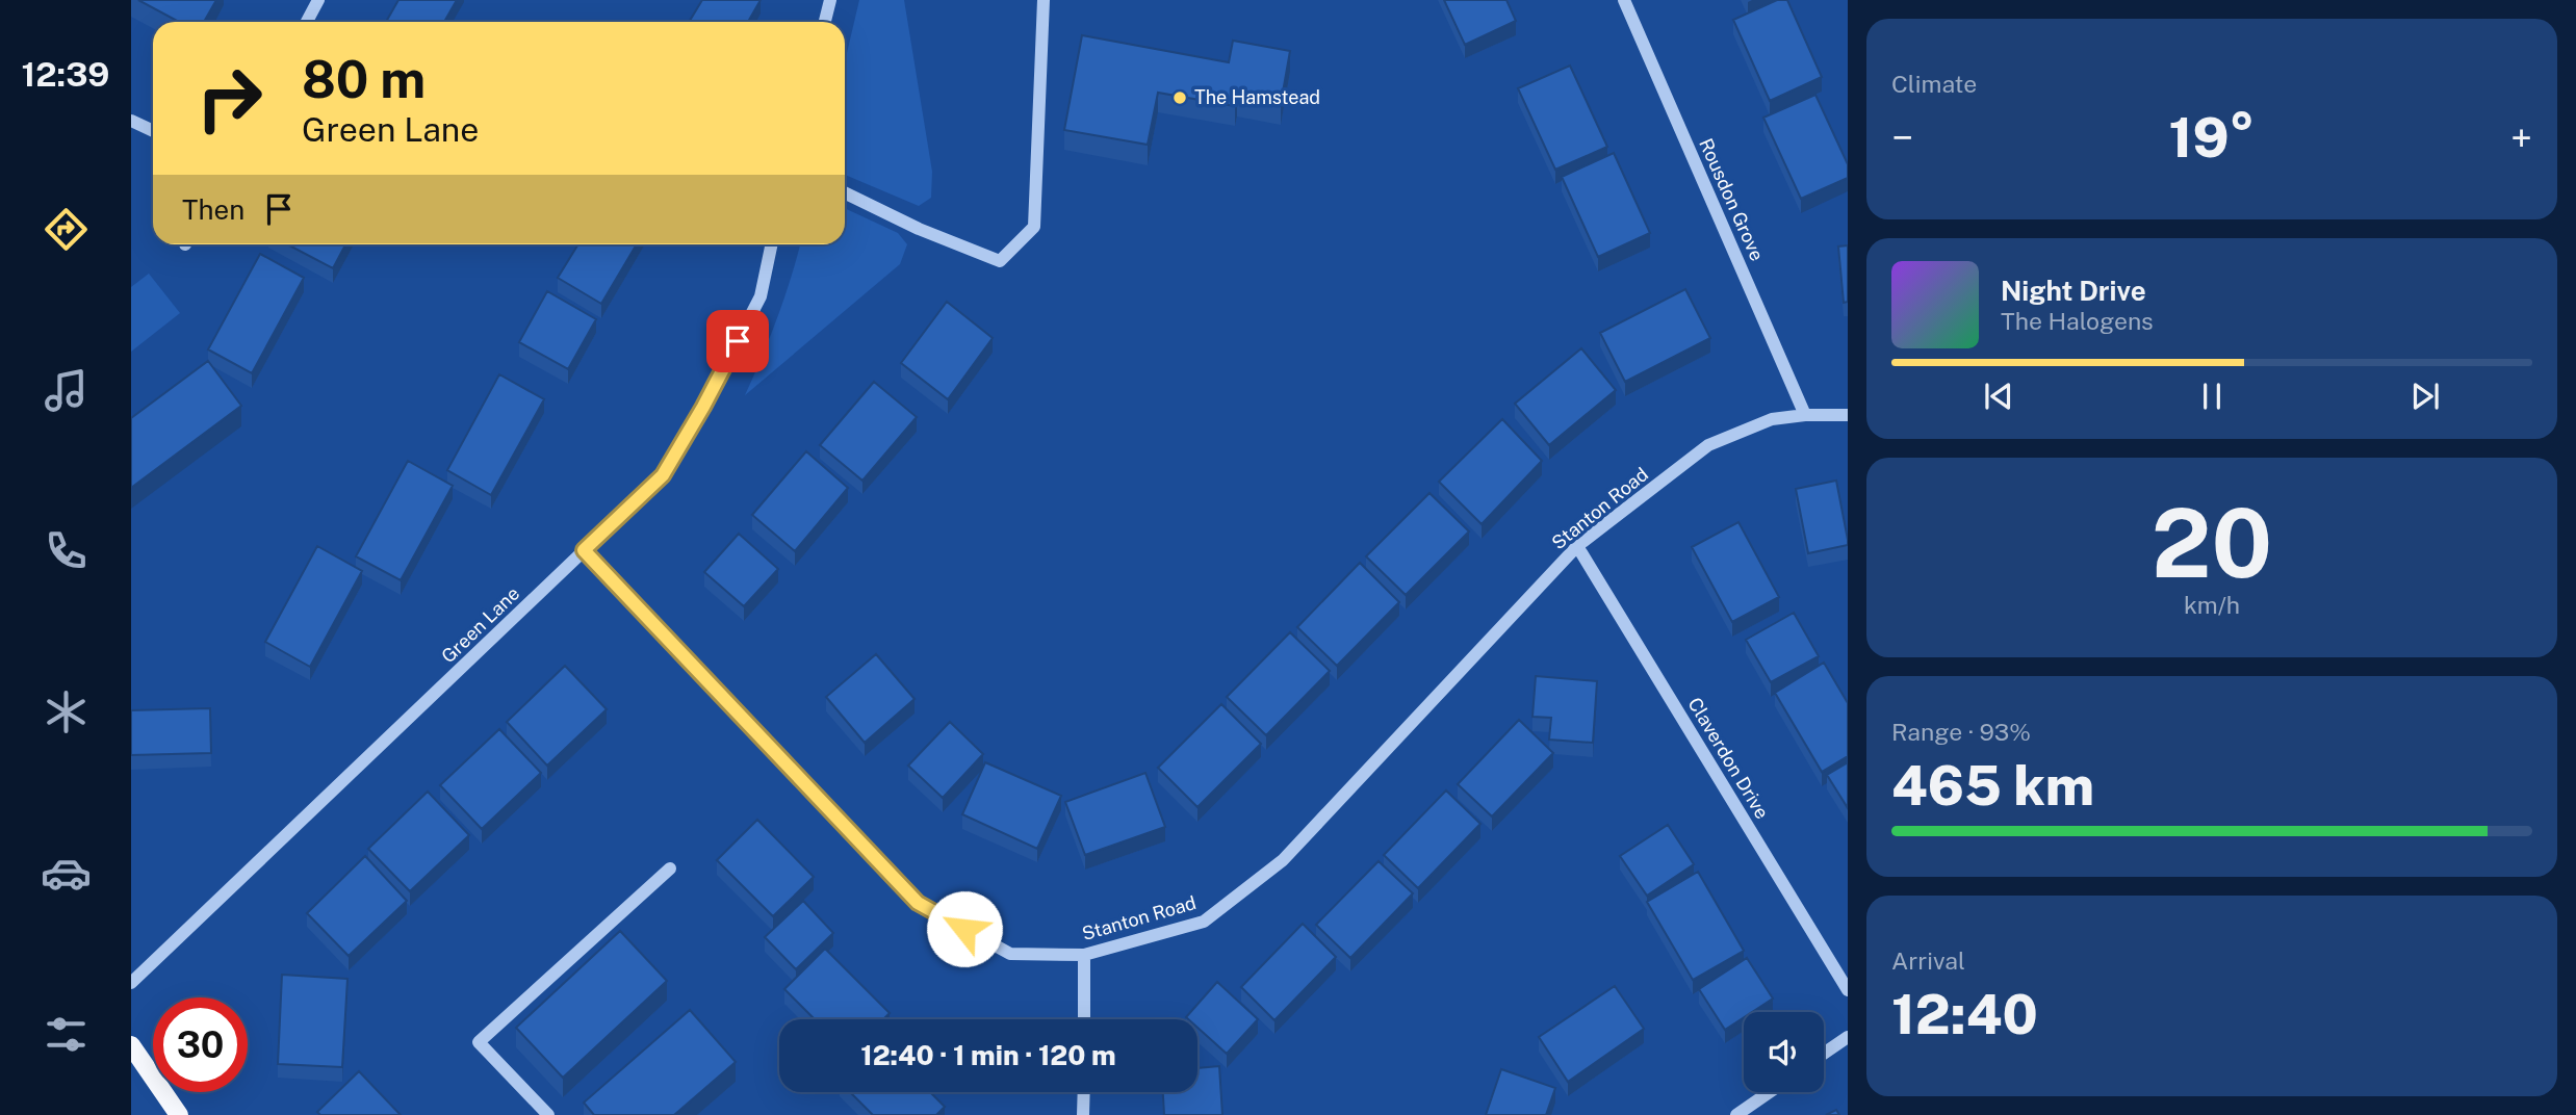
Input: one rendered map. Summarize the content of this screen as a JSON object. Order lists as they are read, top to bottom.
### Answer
{
  "streets": {
    "street": [
      "Rousdon Grove",
      "Stanton Road",
      "Green Lane",
      "Claverdon Drive"
    ]
  },
  "crossings": [
    ["Rousdon Grove", "Stanton Road"],
    ["Stanton Road", "Green Lane"],
    ["Stanton Road", "Claverdon Drive"]
  ],
  "places": ["The Hamstead"],
  "page": {
    "tabs": "12:39",
    "tile": [
      "Climate",
      ["20", "km/h"],
      ["Range · 93%", "465 km"],
      ["Arrival", "12:40"]
    ],
    "turn": ["80 m", "Green Lane"],
    "heat": ["−", "19°", "+"],
    "then": "Then",
    "song": ["Night Drive", "The Halogens"],
    "limit": "30",
    "trip": "12:40 · 1 min · 120 m"
  }
}
